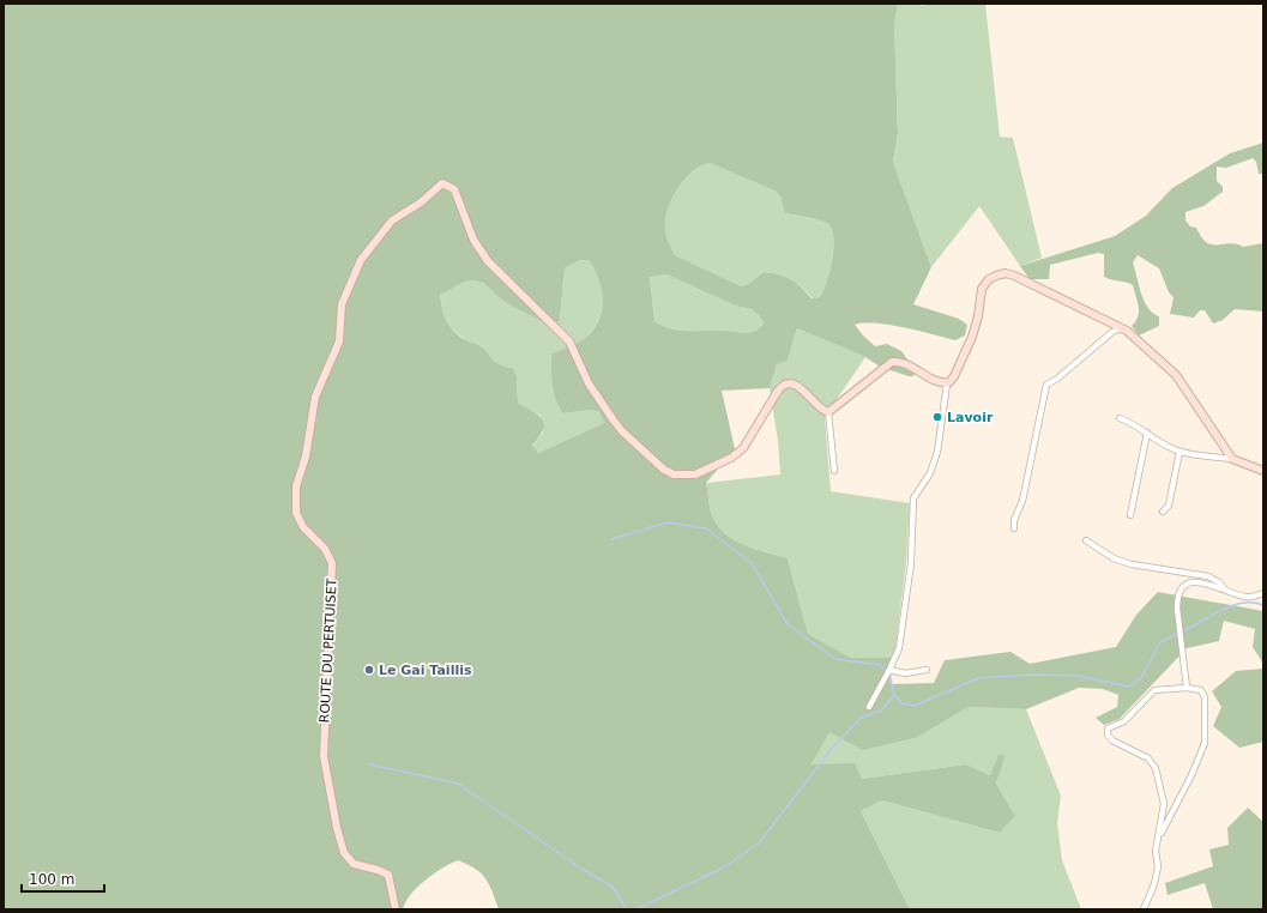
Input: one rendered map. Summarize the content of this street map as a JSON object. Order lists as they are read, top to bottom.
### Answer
{
  "streets": {
    "street": ["ROUTE DU PERTUISET"]
  },
  "places": ["Lavoir", "Le Gai Taillis"],
  "scale_bar": "100 m"
}
